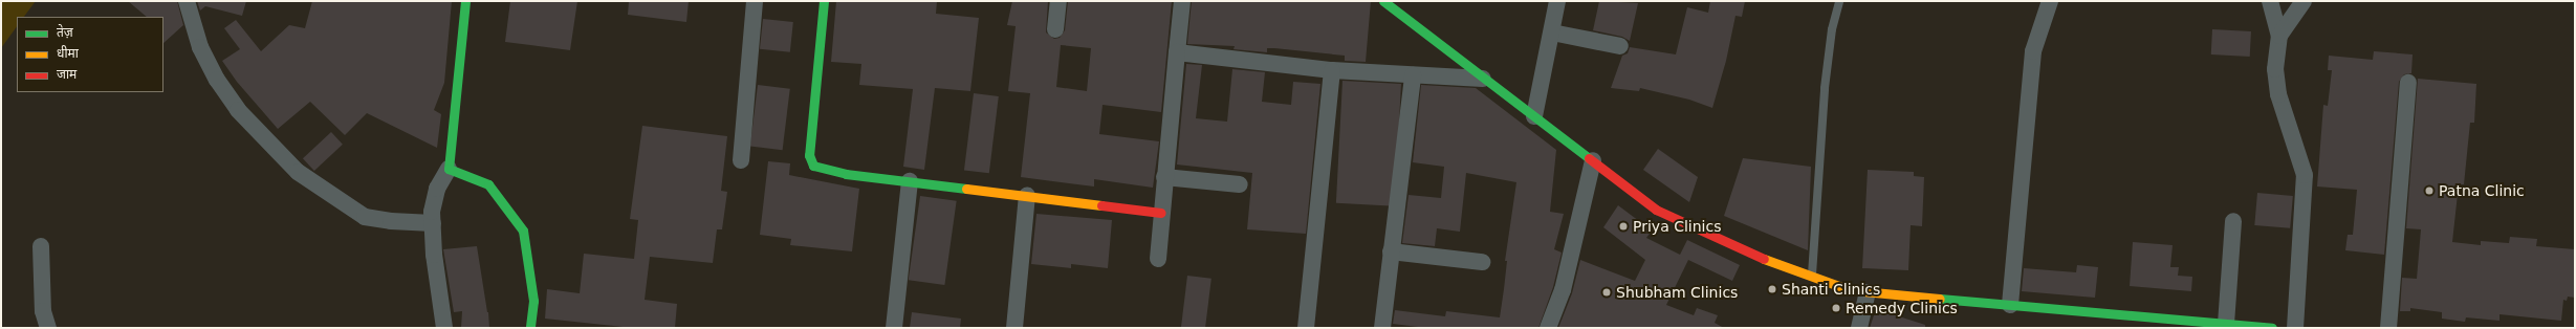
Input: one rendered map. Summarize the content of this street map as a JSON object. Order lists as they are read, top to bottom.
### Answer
{
  "places": [
    "Patna Clinic",
    "Priya Clinics",
    "Shanti Clinics",
    "Shubham Clinics",
    "Remedy Clinics"
  ],
  "legend": ["तेज़", "धीमा", "जाम"]
}
